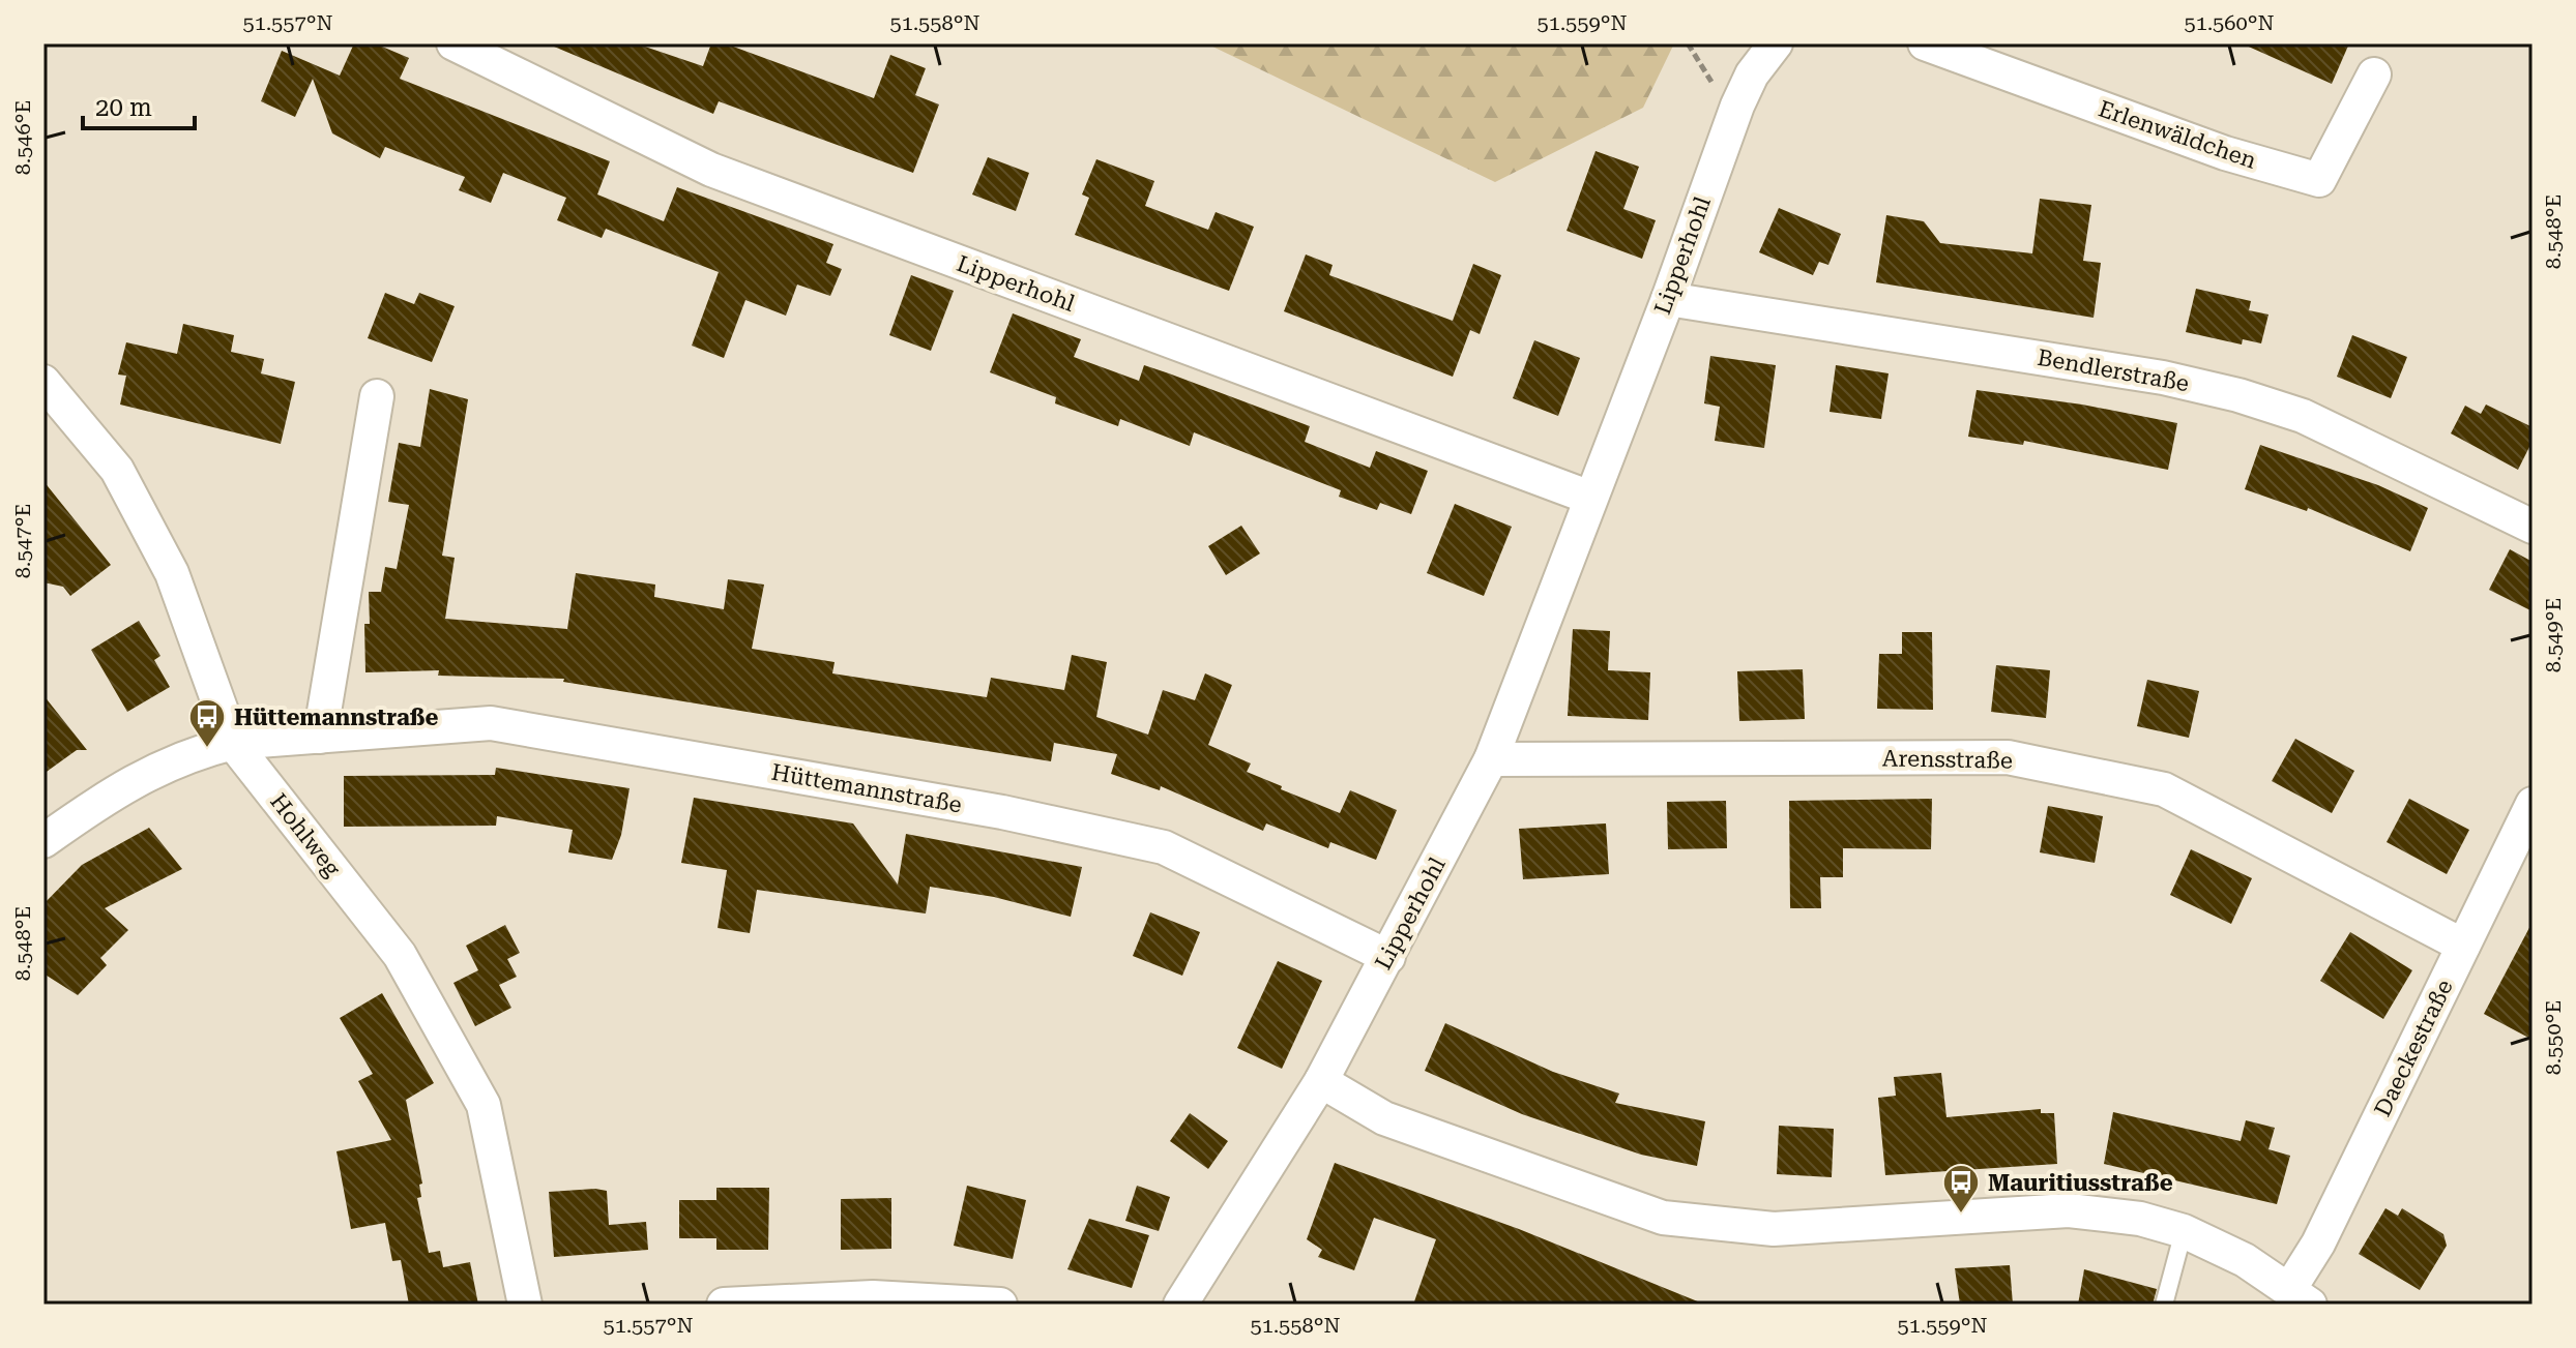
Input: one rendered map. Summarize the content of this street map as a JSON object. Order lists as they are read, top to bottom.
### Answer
{
  "streets": {
    "street": [
      "Erlenwäldchen",
      "Lipperhohl",
      "Bendlerstraße",
      "Arensstraße",
      "Hüttemannstraße",
      "Hohlweg",
      "Daeckestraße"
    ]
  },
  "crossings": [
    ["Lipperhohl", "Bendlerstraße"],
    ["Lipperhohl", "Arensstraße"],
    ["Lipperhohl", "Hüttemannstraße"],
    ["Arensstraße", "Daeckestraße"],
    ["Hüttemannstraße", "Hohlweg"]
  ],
  "places": {
    "bus stop": ["Hüttemannstraße", "Mauritiusstraße"]
  },
  "scale_bar": "20 m",
  "coordinates": [
    "51.557°N",
    "51.558°N",
    "51.559°N",
    "51.560°N",
    "8.546°E",
    "8.548°E",
    "8.547°E",
    "8.549°E",
    "8.550°E"
  ]
}
